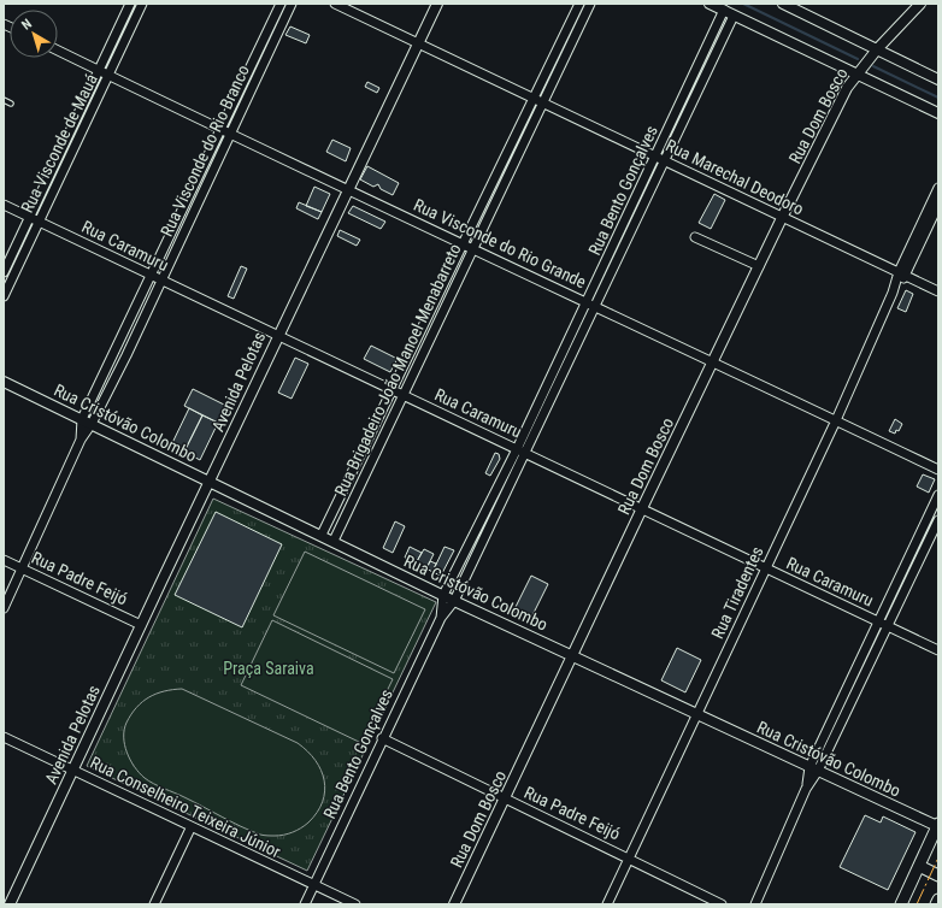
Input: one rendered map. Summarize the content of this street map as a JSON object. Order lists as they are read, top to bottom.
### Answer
{
  "streets": {
    "street": [
      "Rua Dom Bosco",
      "Rua Visconde de Mauá",
      "Rua Visconde do Rio Branco",
      "Rua Marechal Deodoro",
      "Rua Bento Gonçalves",
      "Rua Visconde do Rio Grande",
      "Rua Caramuru",
      "Rua Brigadeiro João Manoel Menabarreto",
      "Avenida Pelotas",
      "Rua Cristóvão Colombo",
      "Rua Padre Feijó",
      "Rua Tiradentes",
      "Rua Conselheiro Teixeira Júnior"
    ]
  },
  "crossings": [
    ["Rua Dom Bosco", "Rua Marechal Deodoro"],
    ["Rua Dom Bosco", "Rua Visconde do Rio Grande"],
    ["Rua Dom Bosco", "Rua Caramuru"],
    ["Rua Dom Bosco", "Rua Cristóvão Colombo"],
    ["Rua Dom Bosco", "Rua Padre Feijó"],
    ["Rua Visconde de Mauá", "Rua Visconde do Rio Grande"],
    ["Rua Visconde de Mauá", "Rua Caramuru"],
    ["Rua Visconde do Rio Branco", "Rua Visconde do Rio Grande"],
    ["Rua Visconde do Rio Branco", "Rua Caramuru"],
    ["Rua Visconde do Rio Branco", "Rua Cristóvão Colombo"],
    ["Rua Visconde do Rio Branco", "Rua Padre Feijó"],
    ["Rua Marechal Deodoro", "Rua Bento Gonçalves"],
    ["Rua Marechal Deodoro", "Rua Brigadeiro João Manoel Menabarreto"],
    ["Rua Marechal Deodoro", "Avenida Pelotas"],
    ["Rua Marechal Deodoro", "Rua Tiradentes"],
    ["Rua Bento Gonçalves", "Rua Visconde do Rio Grande"],
    ["Rua Bento Gonçalves", "Rua Caramuru"],
    ["Rua Bento Gonçalves", "Rua Cristóvão Colombo"],
    ["Rua Bento Gonçalves", "Rua Padre Feijó"],
    ["Rua Bento Gonçalves", "Rua Conselheiro Teixeira Júnior"],
    ["Rua Visconde do Rio Grande", "Rua Brigadeiro João Manoel Menabarreto"],
    ["Rua Visconde do Rio Grande", "Avenida Pelotas"],
    ["Rua Visconde do Rio Grande", "Rua Tiradentes"],
    ["Rua Caramuru", "Rua Brigadeiro João Manoel Menabarreto"],
    ["Rua Caramuru", "Avenida Pelotas"],
    ["Rua Caramuru", "Rua Tiradentes"],
    ["Rua Brigadeiro João Manoel Menabarreto", "Rua Cristóvão Colombo"],
    ["Avenida Pelotas", "Rua Cristóvão Colombo"],
    ["Avenida Pelotas", "Rua Padre Feijó"],
    ["Avenida Pelotas", "Rua Conselheiro Teixeira Júnior"],
    ["Rua Cristóvão Colombo", "Rua Tiradentes"],
    ["Rua Padre Feijó", "Rua Tiradentes"]
  ],
  "parks": ["Praça Saraiva"],
  "north": "top left"
}
